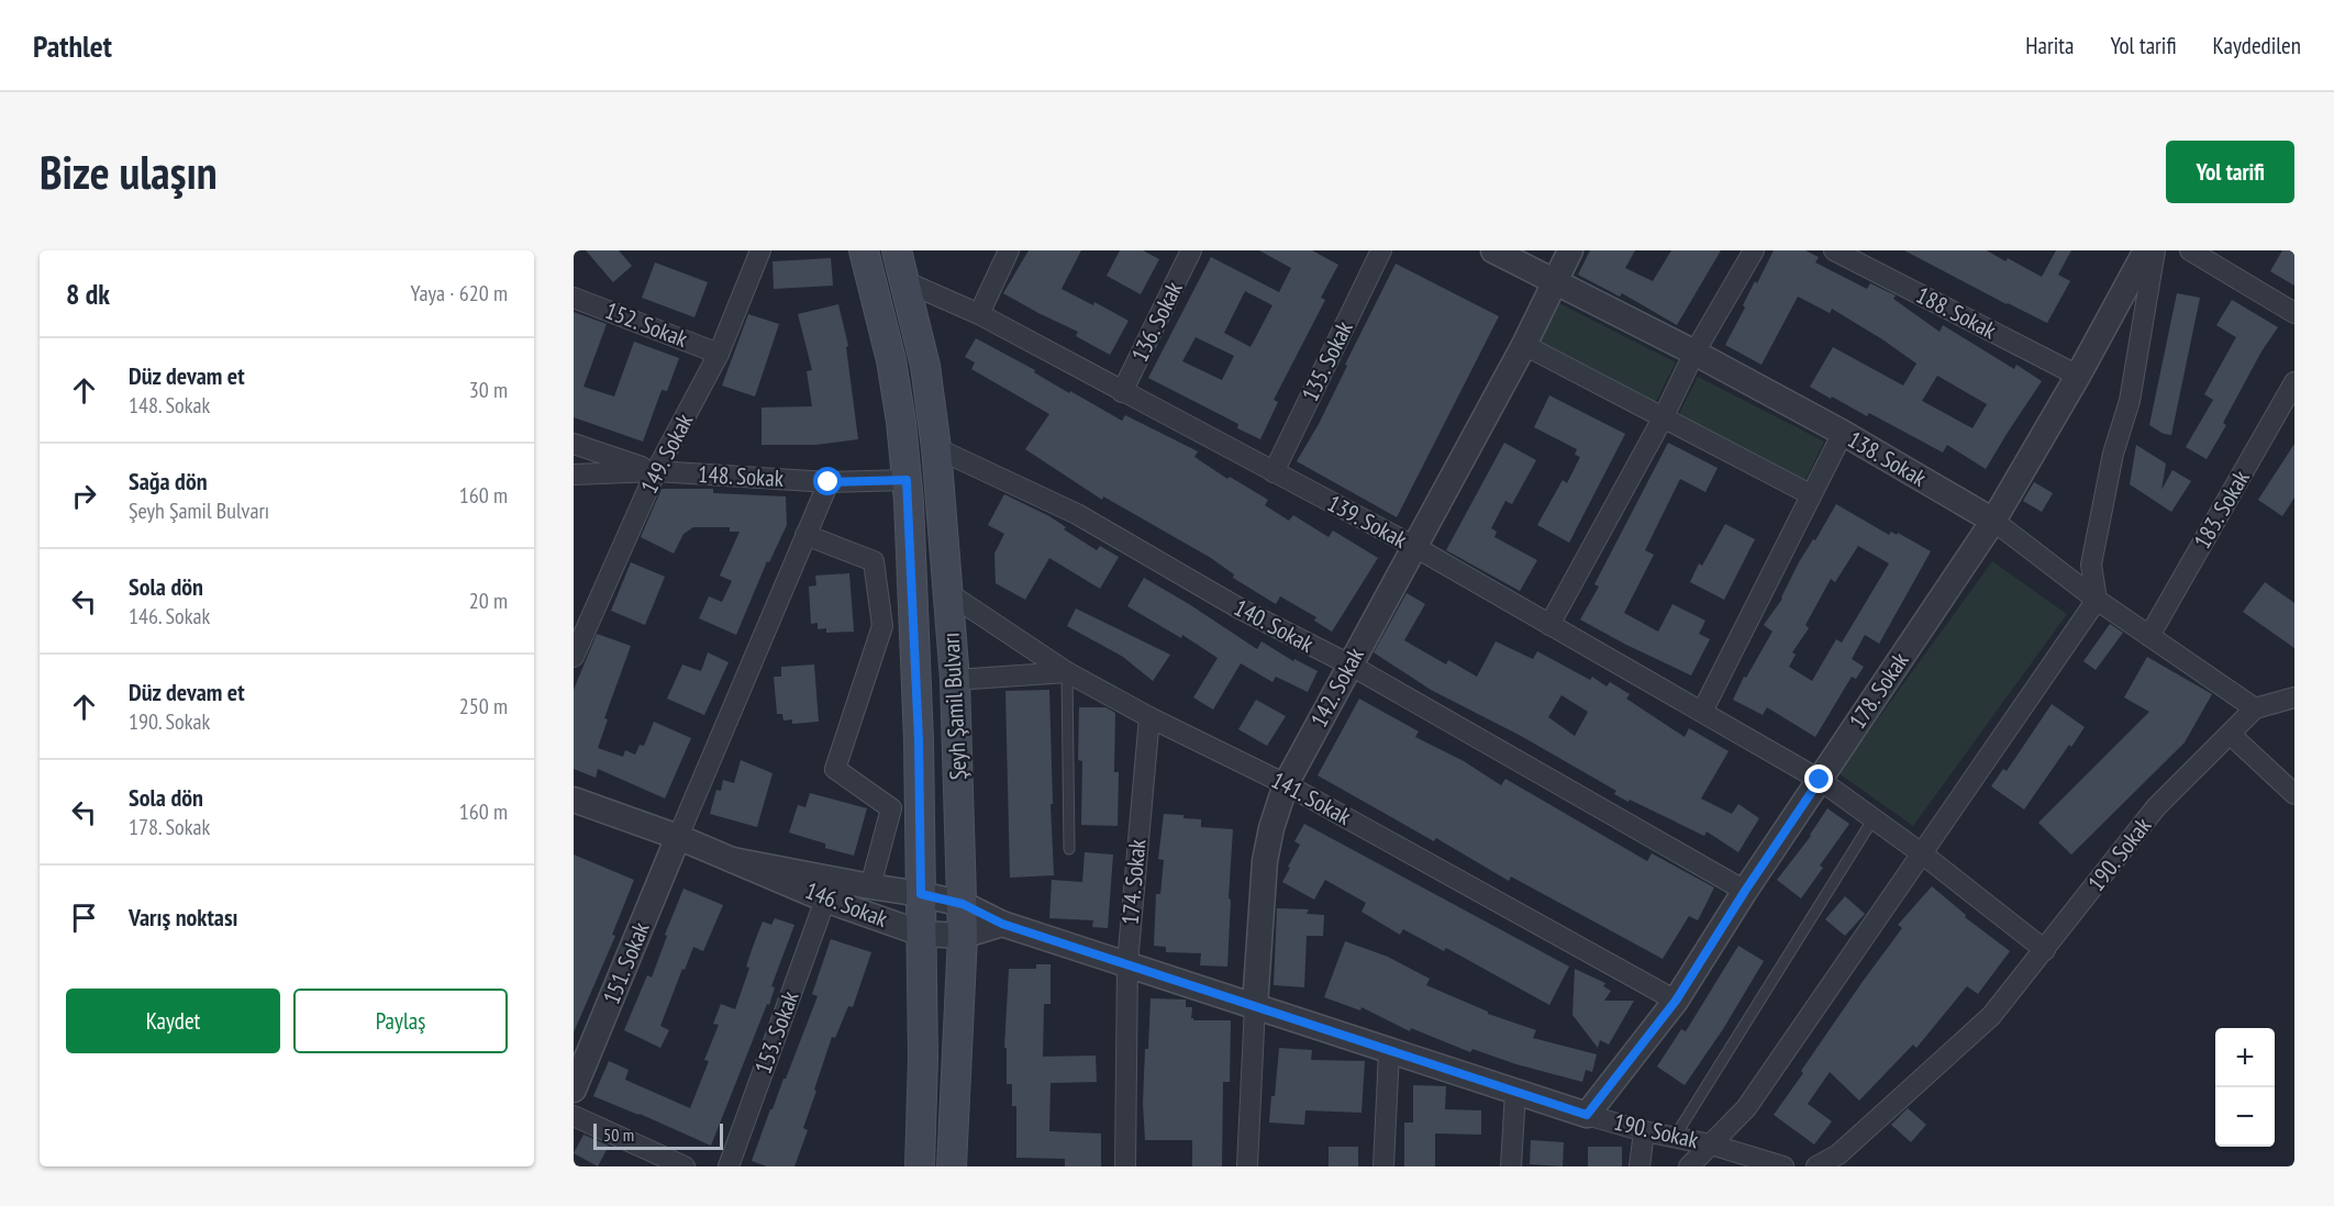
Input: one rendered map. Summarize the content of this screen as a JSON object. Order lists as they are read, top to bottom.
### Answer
{
  "streets": {
    "main road": ["Şeyh Şamil Bulvarı"],
    "street": [
      "188. Sokak",
      "136. Sokak",
      "152. Sokak",
      "135. Sokak",
      "149. Sokak",
      "138. Sokak",
      "148. Sokak",
      "183. Sokak",
      "139. Sokak",
      "140. Sokak",
      "142. Sokak",
      "178. Sokak",
      "141. Sokak",
      "190. Sokak",
      "174. Sokak",
      "146. Sokak",
      "151. Sokak",
      "153. Sokak"
    ]
  },
  "crossings": [
    ["188. Sokak", "178. Sokak"],
    ["136. Sokak", "139. Sokak"],
    ["152. Sokak", "149. Sokak"],
    ["135. Sokak", "139. Sokak"],
    ["149. Sokak", "148. Sokak"],
    ["138. Sokak", "183. Sokak"],
    ["138. Sokak", "142. Sokak"],
    ["138. Sokak", "178. Sokak"],
    ["138. Sokak", "190. Sokak"],
    ["148. Sokak", "Şeyh Şamil Bulvarı"],
    ["139. Sokak", "142. Sokak"],
    ["139. Sokak", "178. Sokak"],
    ["139. Sokak", "Şeyh Şamil Bulvarı"],
    ["139. Sokak", "190. Sokak"],
    ["140. Sokak", "142. Sokak"],
    ["140. Sokak", "178. Sokak"],
    ["140. Sokak", "Şeyh Şamil Bulvarı"],
    ["142. Sokak", "141. Sokak"],
    ["142. Sokak", "190. Sokak"],
    ["178. Sokak", "141. Sokak"],
    ["178. Sokak", "190. Sokak"],
    ["Şeyh Şamil Bulvarı", "141. Sokak"],
    ["Şeyh Şamil Bulvarı", "190. Sokak"],
    ["Şeyh Şamil Bulvarı", "146. Sokak"],
    ["141. Sokak", "174. Sokak"],
    ["190. Sokak", "174. Sokak"],
    ["190. Sokak", "146. Sokak"],
    ["146. Sokak", "151. Sokak"],
    ["146. Sokak", "153. Sokak"]
  ],
  "scale_bar": "50 m",
  "page": {
    "header": "Pathlet",
    "nav": ["Harita", "Yol tarifi", "Kaydedilen"],
    "buttons": [
      "Yol tarifi",
      ["Kaydet", "Paylaş"]
    ],
    "title": "Bize ulaşın",
    "heading": ["8 dk", "Yaya · 620 m"],
    "list": [
      ["Düz devam et", "148. Sokak", "30 m"],
      ["Sağa dön", "Şeyh Şamil Bulvarı", "160 m"],
      ["Sola dön", "146. Sokak", "20 m"],
      ["Düz devam et", "190. Sokak", "250 m"],
      ["Sola dön", "178. Sokak", "160 m"],
      "Varış noktası"
    ],
    "map_buttons": ["+", "−"],
    "scale": "50 m"
  }
}
